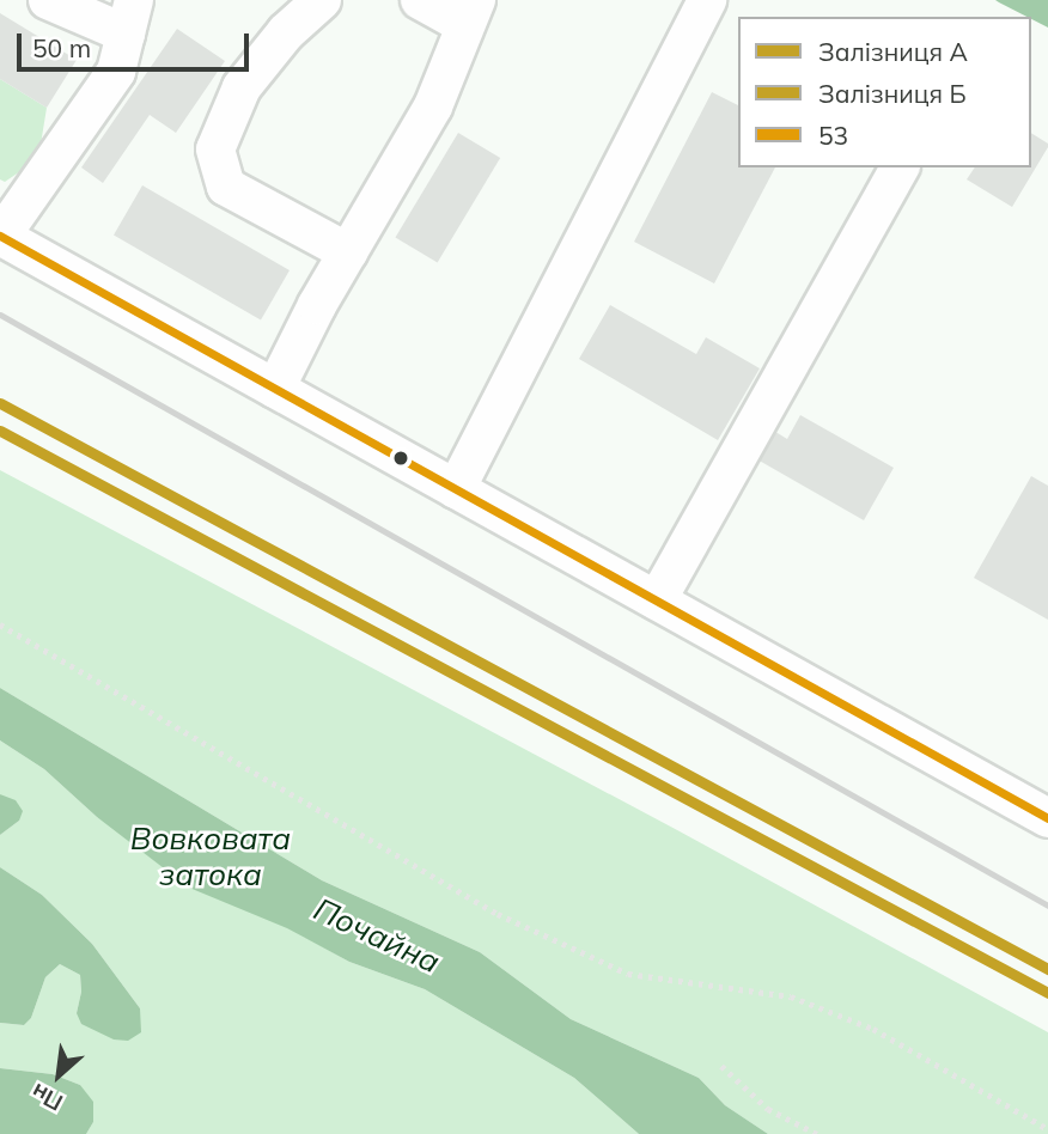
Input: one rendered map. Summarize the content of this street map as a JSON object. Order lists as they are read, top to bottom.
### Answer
{
  "water": ["Вовковата затока", "Почайна"],
  "lines": ["transit line 53", "rail line A", "rail line Б"],
  "legend": ["Залізниця A", "Залізниця Б", "53"],
  "scale_bar": "50 m",
  "north": "bottom left"
}
